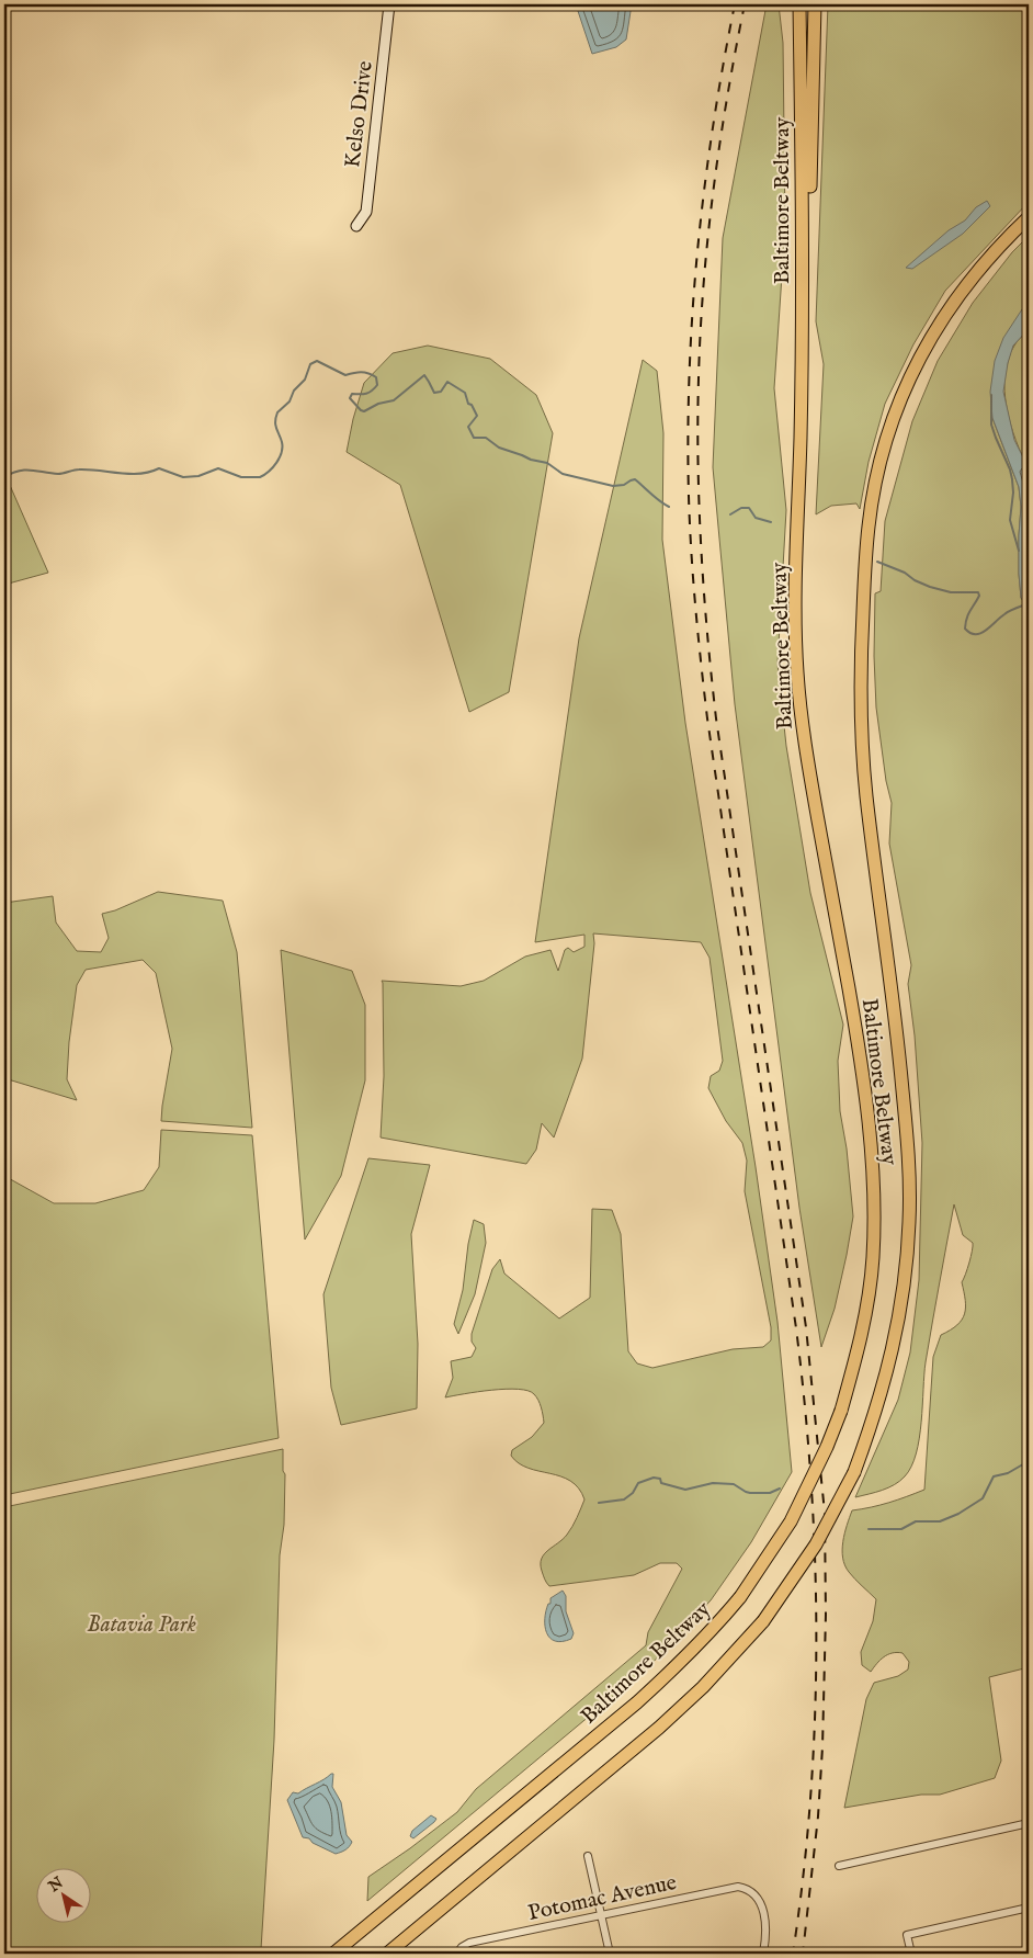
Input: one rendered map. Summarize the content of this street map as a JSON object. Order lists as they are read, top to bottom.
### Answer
{
  "streets": {
    "highway": ["Baltimore Beltway"],
    "street": ["Kelso Drive", "Potomac Avenue"]
  },
  "parks": ["Batavia Park"],
  "north": "top left"
}
